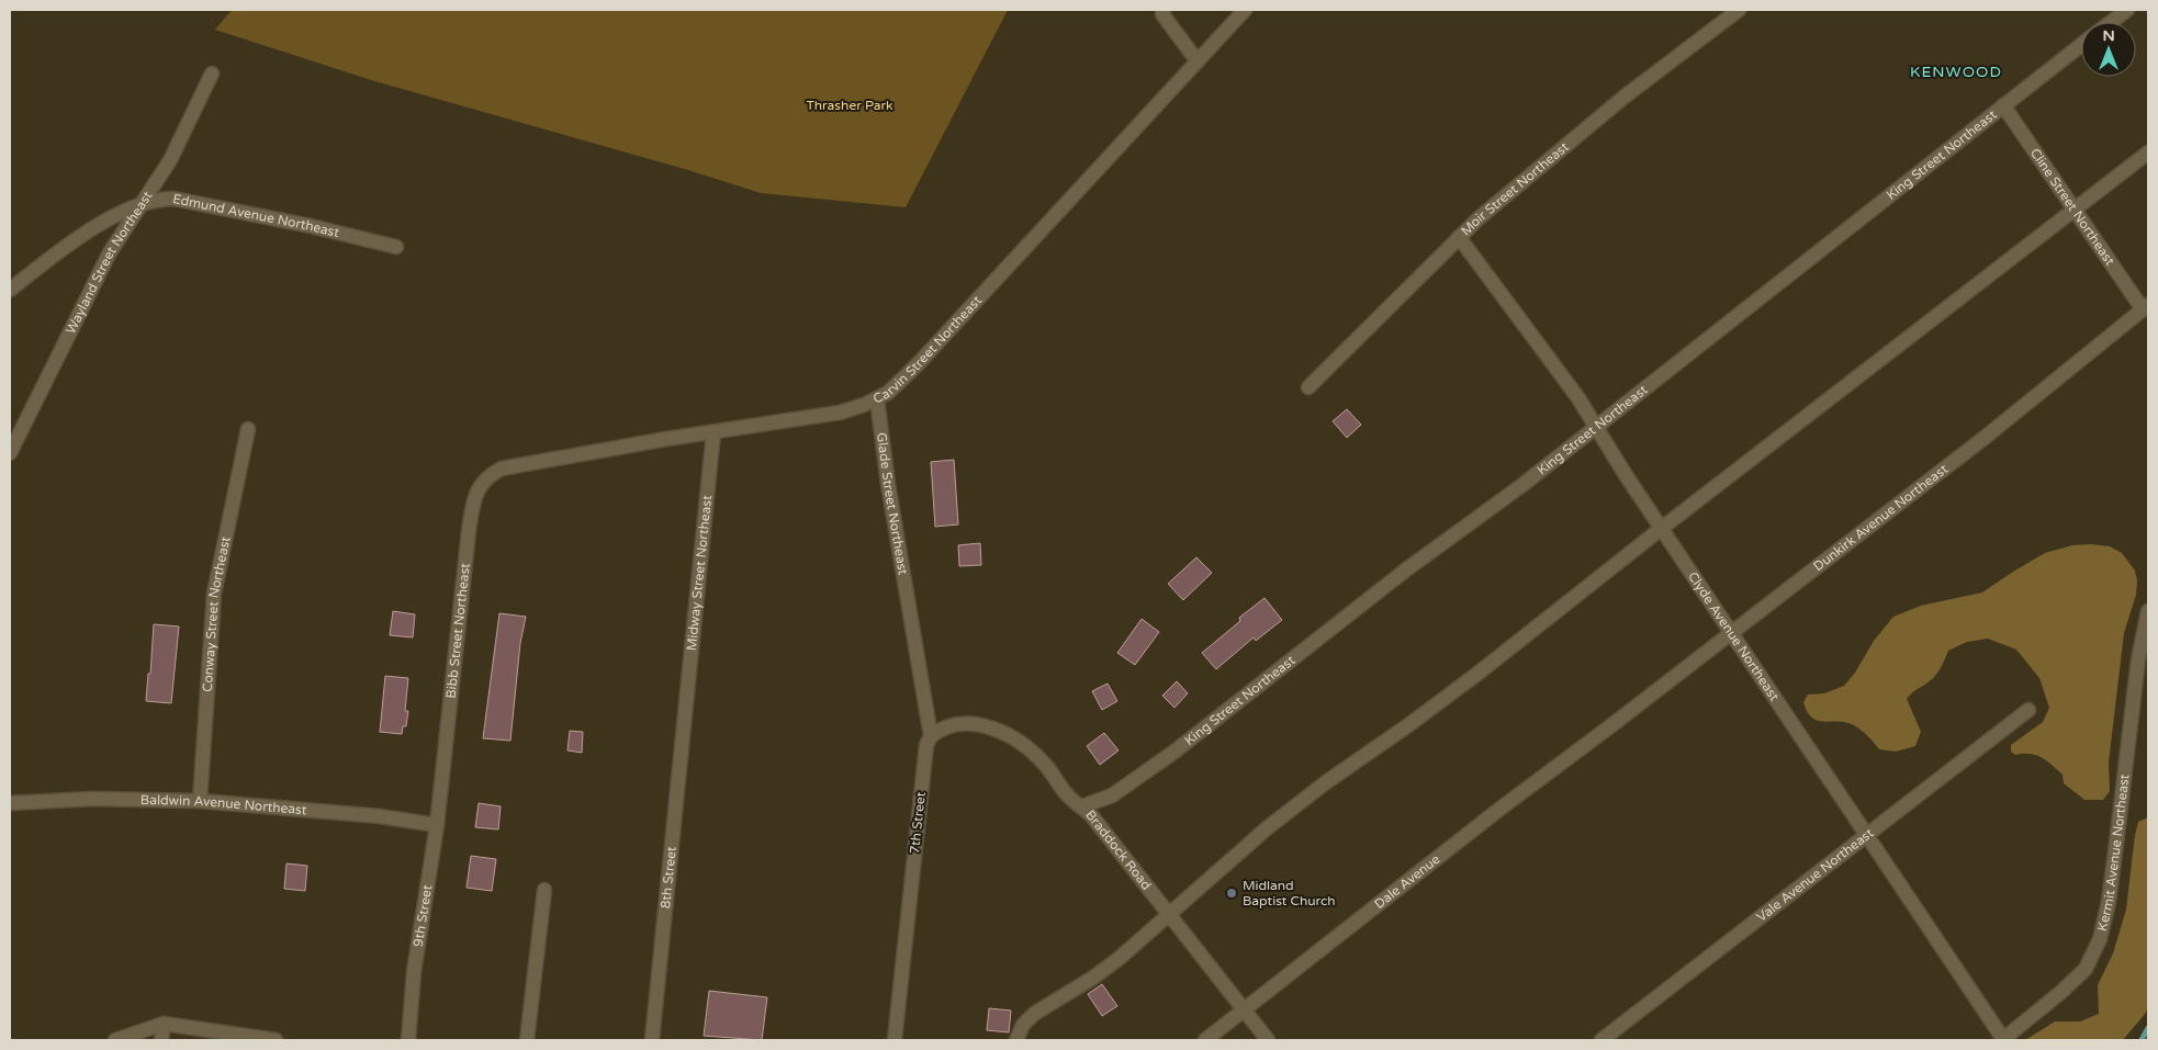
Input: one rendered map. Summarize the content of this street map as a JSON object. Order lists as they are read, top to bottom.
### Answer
{
  "streets": {
    "street": [
      "King Street Northeast",
      "Moir Street Northeast",
      "Cline Street Northeast",
      "Edmund Avenue Northeast",
      "Wayland Street Northeast",
      "Carvin Street Northeast",
      "Glade Street Northeast",
      "Dunkirk Avenue Northeast",
      "Midway Street Northeast",
      "Conway Street Northeast",
      "Bibb Street Northeast",
      "Clyde Avenue Northeast",
      "Baldwin Avenue Northeast",
      "7th Street",
      "Braddock Road",
      "Kermit Avenue Northeast",
      "Vale Avenue Northeast",
      "8th Street",
      "Dale Avenue",
      "9th Street"
    ]
  },
  "crossings": [
    ["King Street Northeast", "Cline Street Northeast"],
    ["King Street Northeast", "Clyde Avenue Northeast"],
    ["King Street Northeast", "Braddock Road"],
    ["Moir Street Northeast", "Clyde Avenue Northeast"],
    ["Cline Street Northeast", "Dunkirk Avenue Northeast"],
    ["Edmund Avenue Northeast", "Wayland Street Northeast"],
    ["Carvin Street Northeast", "Glade Street Northeast"],
    ["Carvin Street Northeast", "Midway Street Northeast"],
    ["Carvin Street Northeast", "Bibb Street Northeast"],
    ["Glade Street Northeast", "7th Street"],
    ["Dunkirk Avenue Northeast", "Clyde Avenue Northeast"],
    ["Dunkirk Avenue Northeast", "Dale Avenue"],
    ["Midway Street Northeast", "8th Street"],
    ["Conway Street Northeast", "Baldwin Avenue Northeast"],
    ["Bibb Street Northeast", "9th Street"],
    ["Clyde Avenue Northeast", "Kermit Avenue Northeast"],
    ["Clyde Avenue Northeast", "Vale Avenue Northeast"],
    ["Baldwin Avenue Northeast", "9th Street"],
    ["7th Street", "Braddock Road"],
    ["Braddock Road", "Dale Avenue"]
  ],
  "districts": ["KENWOOD"],
  "parks": ["Thrasher Park"],
  "places": ["Midland Baptist Church"],
  "north": "top"
}
